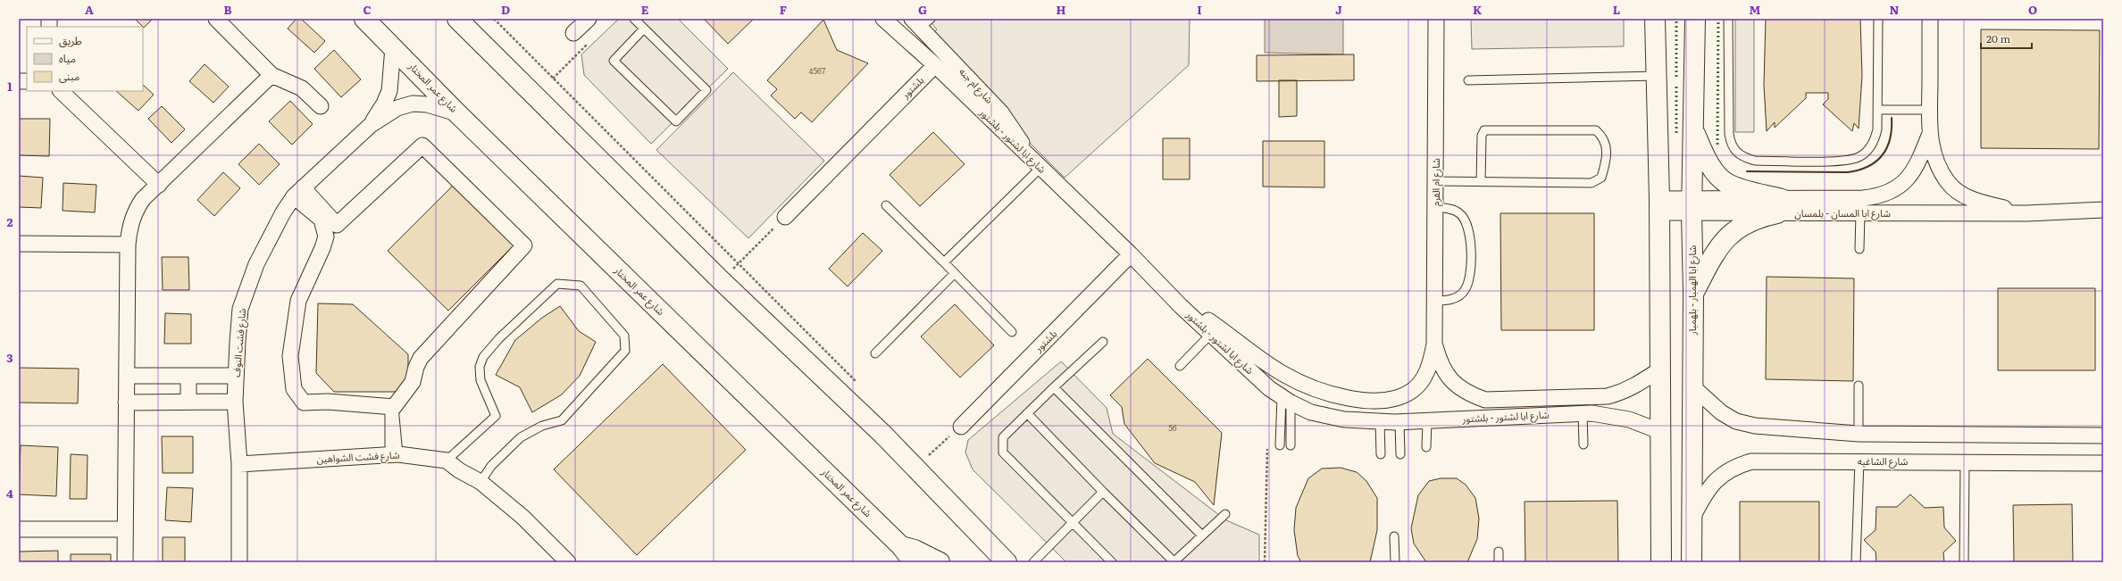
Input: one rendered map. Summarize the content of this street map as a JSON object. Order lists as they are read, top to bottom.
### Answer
{
  "streets": {
    "main road": ["شارع عمر المختار", "شارع ابا الهمبار - بلهمبار"],
    "street": [
      "شارع ام جنه",
      "بلشتور",
      "شارع ابا لشتور - بلشتور",
      "شارع ام القرم",
      "شارع ابا المسان - بلمسان",
      "شارع فشت النوف",
      "شارع فشت الشواهين",
      "شارع الشاغيه"
    ]
  },
  "crossings": [
    ["شارع ام جنه", "شارع ابا لشتور - بلشتور"],
    ["شارع عمر المختار", "شارع فشت النوف"],
    ["بلشتور", "شارع ابا لشتور - بلشتور"],
    ["شارع ابا لشتور - بلشتور", "شارع ام القرم"],
    ["شارع ابا المسان - بلمسان", "شارع ابا الهمبار - بلهمبار"],
    ["شارع ابا الهمبار - بلهمبار", "شارع الشاغيه"],
    ["شارع فشت النوف", "شارع فشت الشواهين"]
  ],
  "house_numbers": ["4567", "56"],
  "legend": ["طريق", "مياه", "مبنى"],
  "scale_bar": "20 m",
  "grid": {
    "columns": [
      "A",
      "B",
      "C",
      "D",
      "E",
      "F",
      "G",
      "H",
      "I",
      "J",
      "K",
      "L",
      "M",
      "N",
      "O"
    ],
    "rows": [
      "1",
      "2",
      "3",
      "4"
    ]
  }
}
